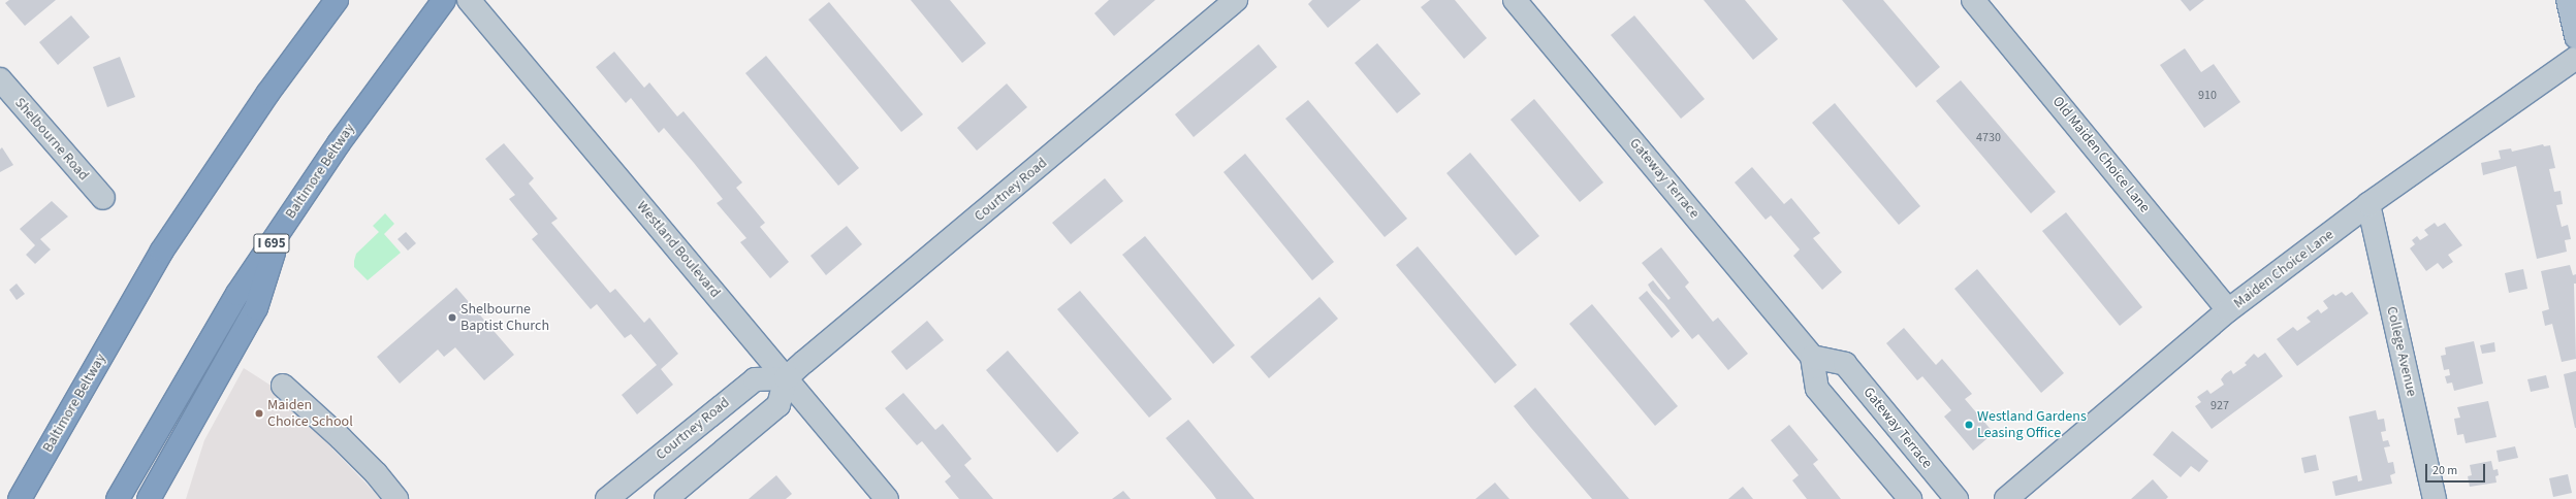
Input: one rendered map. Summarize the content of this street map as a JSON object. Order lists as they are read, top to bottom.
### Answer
{
  "streets": {
    "highway": ["Baltimore Beltway", "I 695"],
    "street": [
      "Shelbourne Road",
      "Old Maiden Choice Lane",
      "Gateway Terrace",
      "Courtney Road",
      "Westland Boulevard",
      "Maiden Choice Lane",
      "College Avenue"
    ]
  },
  "crossings": [
    ["Old Maiden Choice Lane", "Maiden Choice Lane"],
    ["Courtney Road", "Westland Boulevard"],
    ["Maiden Choice Lane", "College Avenue"]
  ],
  "places": ["Shelbourne Baptist Church", "Maiden Choice School", "Westland Gardens Leasing Office"],
  "house_numbers": ["910", "4730", "927"],
  "scale_bar": "20 m"
}
